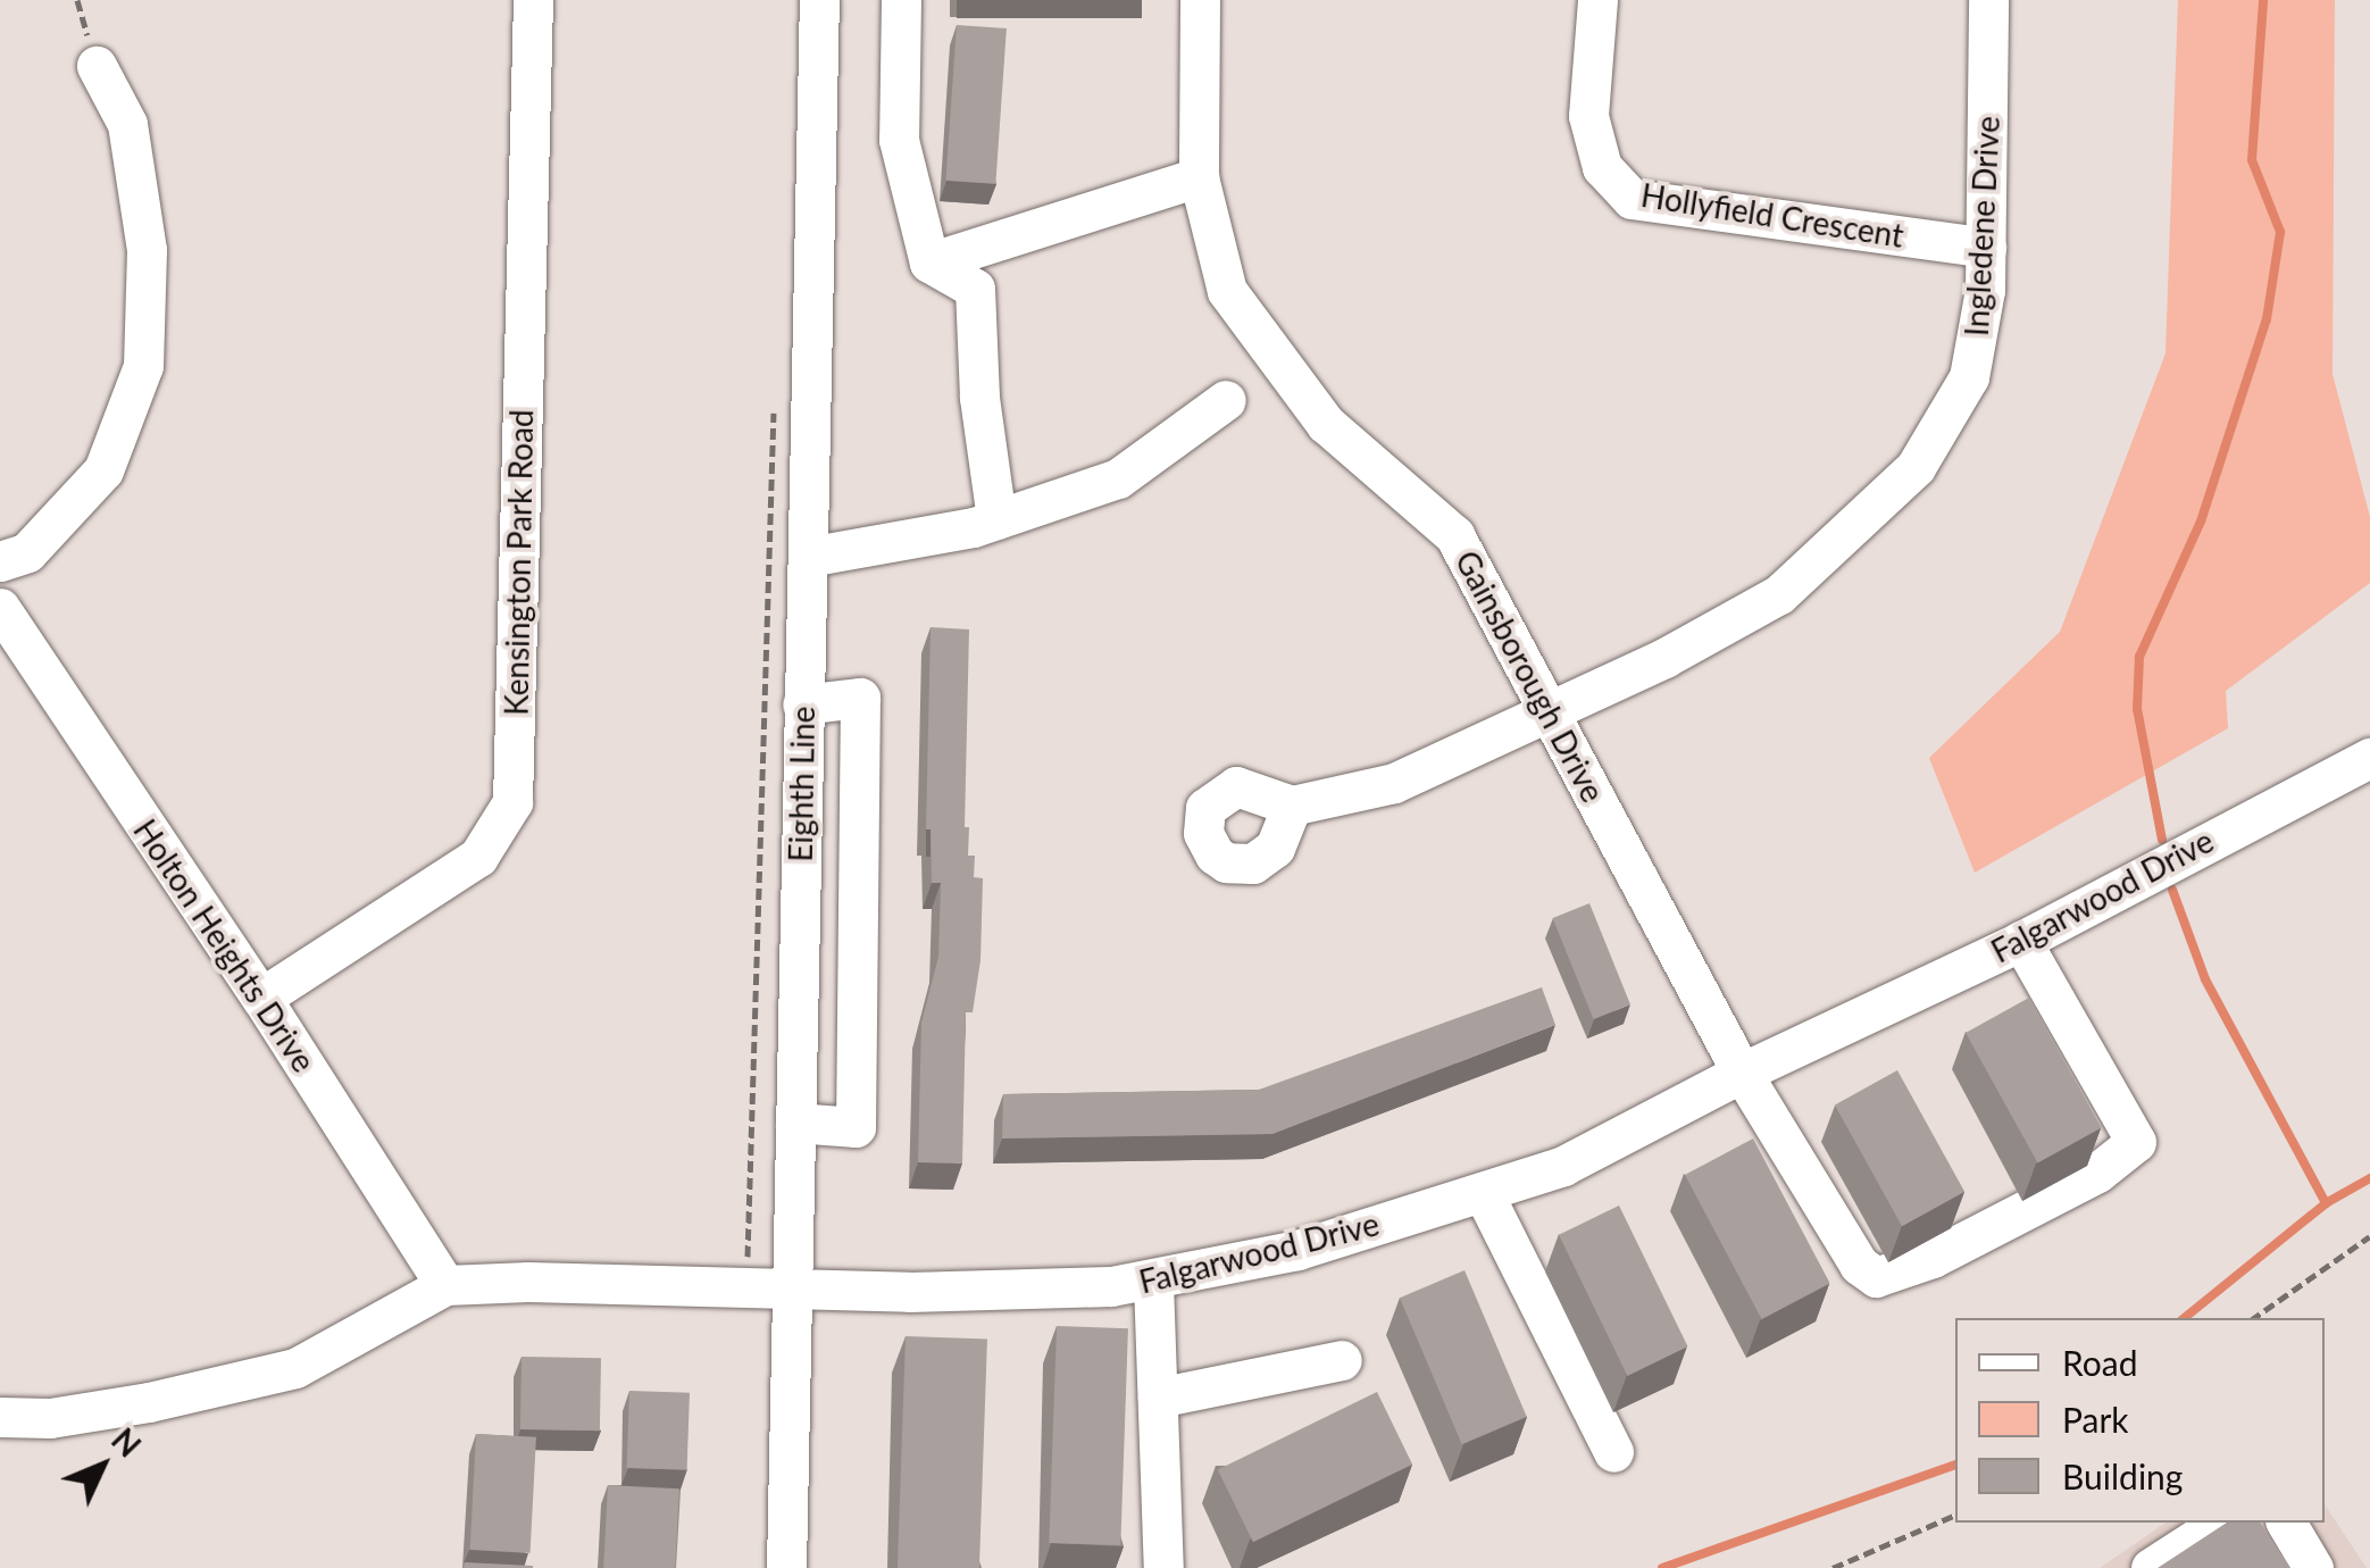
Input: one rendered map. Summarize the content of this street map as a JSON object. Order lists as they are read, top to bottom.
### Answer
{
  "streets": {
    "street": [
      "Hollyfield Crescent",
      "Ingledene Drive",
      "Kensington Park Road",
      "Gainsborough Drive",
      "Eighth Line",
      "Falgarwood Drive",
      "Holton Heights Drive"
    ]
  },
  "crossings": [
    ["Hollyfield Crescent", "Ingledene Drive"],
    ["Ingledene Drive", "Gainsborough Drive"],
    ["Kensington Park Road", "Holton Heights Drive"],
    ["Gainsborough Drive", "Falgarwood Drive"],
    ["Eighth Line", "Falgarwood Drive"],
    ["Falgarwood Drive", "Holton Heights Drive"]
  ],
  "legend": ["Road", "Park", "Building"],
  "north": "top right"
}
